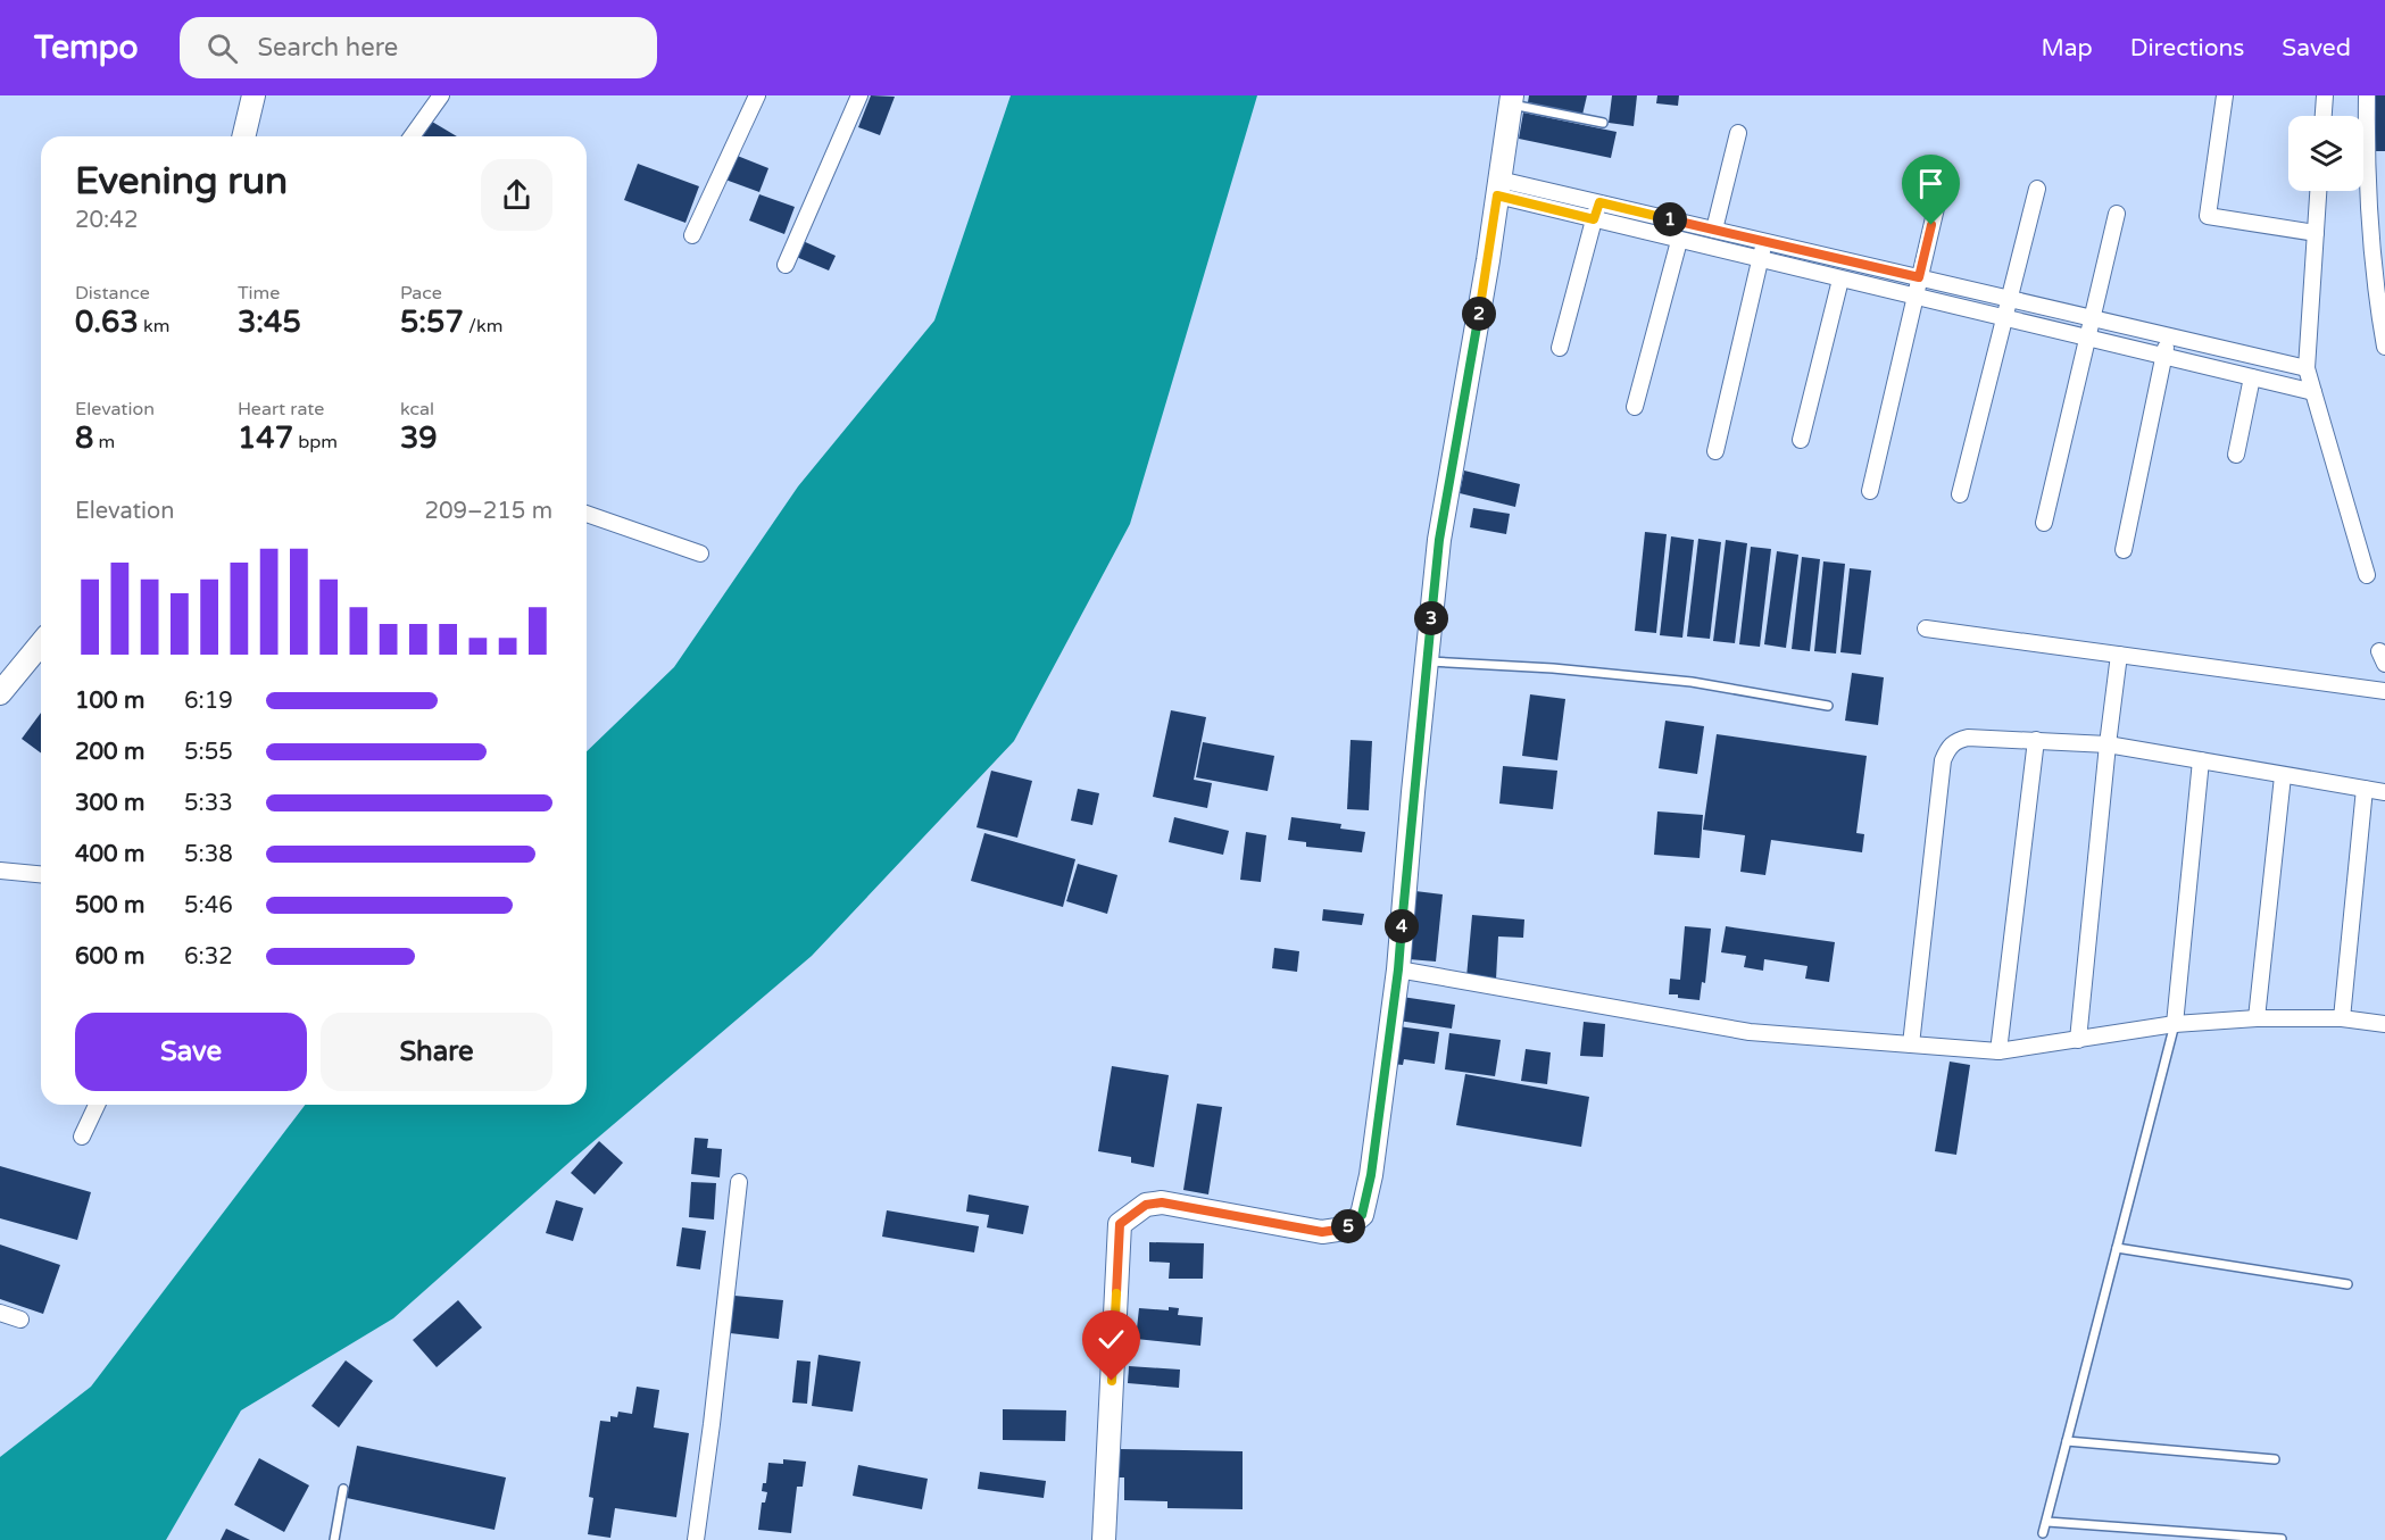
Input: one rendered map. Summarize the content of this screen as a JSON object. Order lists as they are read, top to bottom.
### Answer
{
  "page": {
    "header": "Tempo",
    "search": "Search here",
    "nav": ["Map", "Directions", "Saved"],
    "heading": ["Evening run", "20:42"],
    "pins": [
      "1",
      "2",
      "3",
      "4",
      "5"
    ],
    "stats": [
      ["Distance", "0.63 km"],
      ["Time", "3:45"],
      ["Pace", "5:57 /km"],
      ["Elevation", "8 m"],
      ["Heart rate", "147 bpm"],
      ["kcal", "39"]
    ],
    "chart": ["Elevation", "209–215 m"],
    "list": [
      {
        "name": "100 m",
        "note": "6:19"
      },
      {
        "name": "200 m",
        "note": "5:55"
      },
      {
        "name": "300 m",
        "note": "5:33"
      },
      {
        "name": "400 m",
        "note": "5:38"
      },
      {
        "name": "500 m",
        "note": "5:46"
      },
      {
        "name": "600 m",
        "note": "6:32"
      }
    ],
    "buttons": ["Save", "Share"]
  }
}
